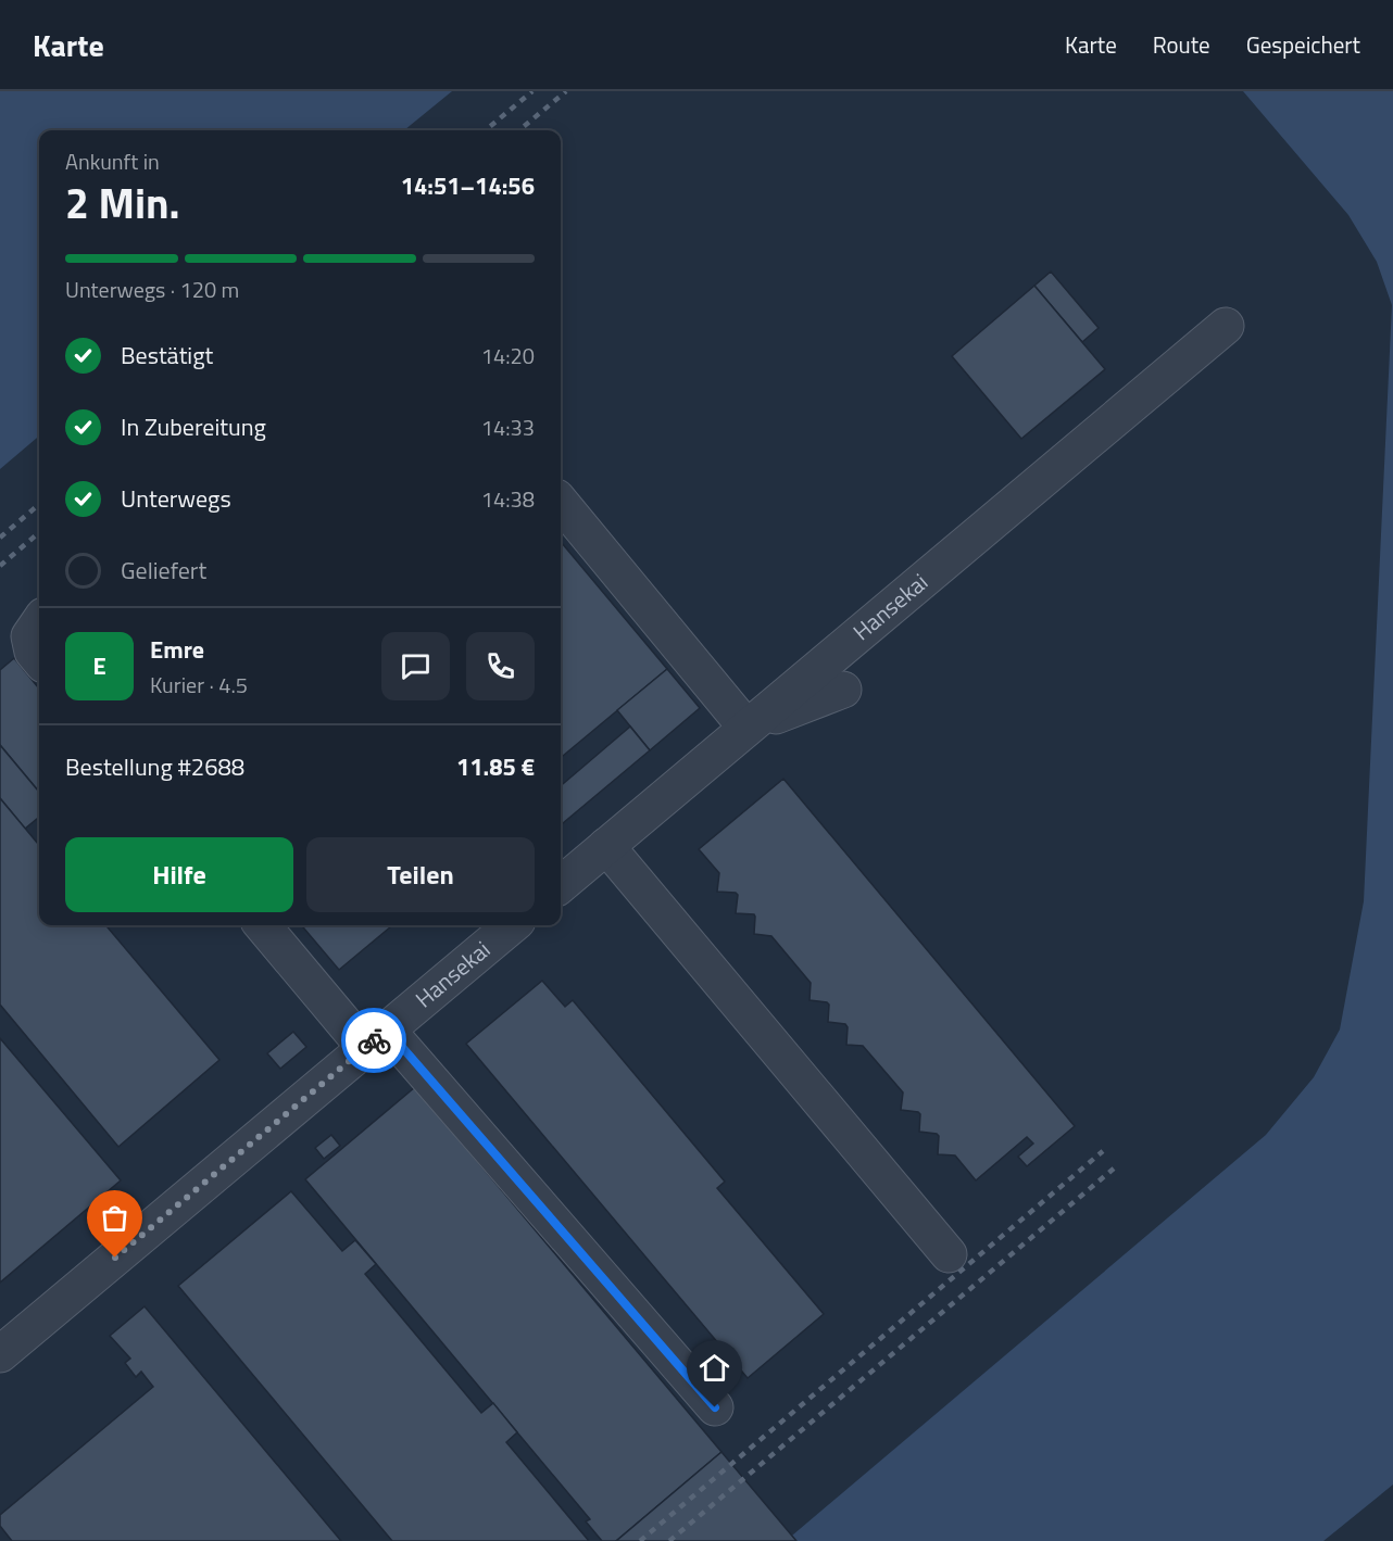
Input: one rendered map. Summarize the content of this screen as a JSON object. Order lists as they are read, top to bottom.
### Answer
{
  "streets": {
    "lane": ["Hansekai"]
  },
  "page": {
    "header": "Karte",
    "nav": ["Karte", "Route", "Gespeichert"],
    "heading": ["2 Min.", "Ankunft in", "14:51–14:56"],
    "panel": [
      "Emre",
      "Kurier · 4.5",
      "Bestellung #2688",
      "11.85 €"
    ],
    "bar": "Unterwegs · 120 m",
    "list": [
      ["Bestätigt", "14:20"],
      ["In Zubereitung", "14:33"],
      ["Unterwegs", "14:38"],
      "Geliefert"
    ],
    "round": "E",
    "buttons": ["Hilfe", "Teilen"]
  }
}
